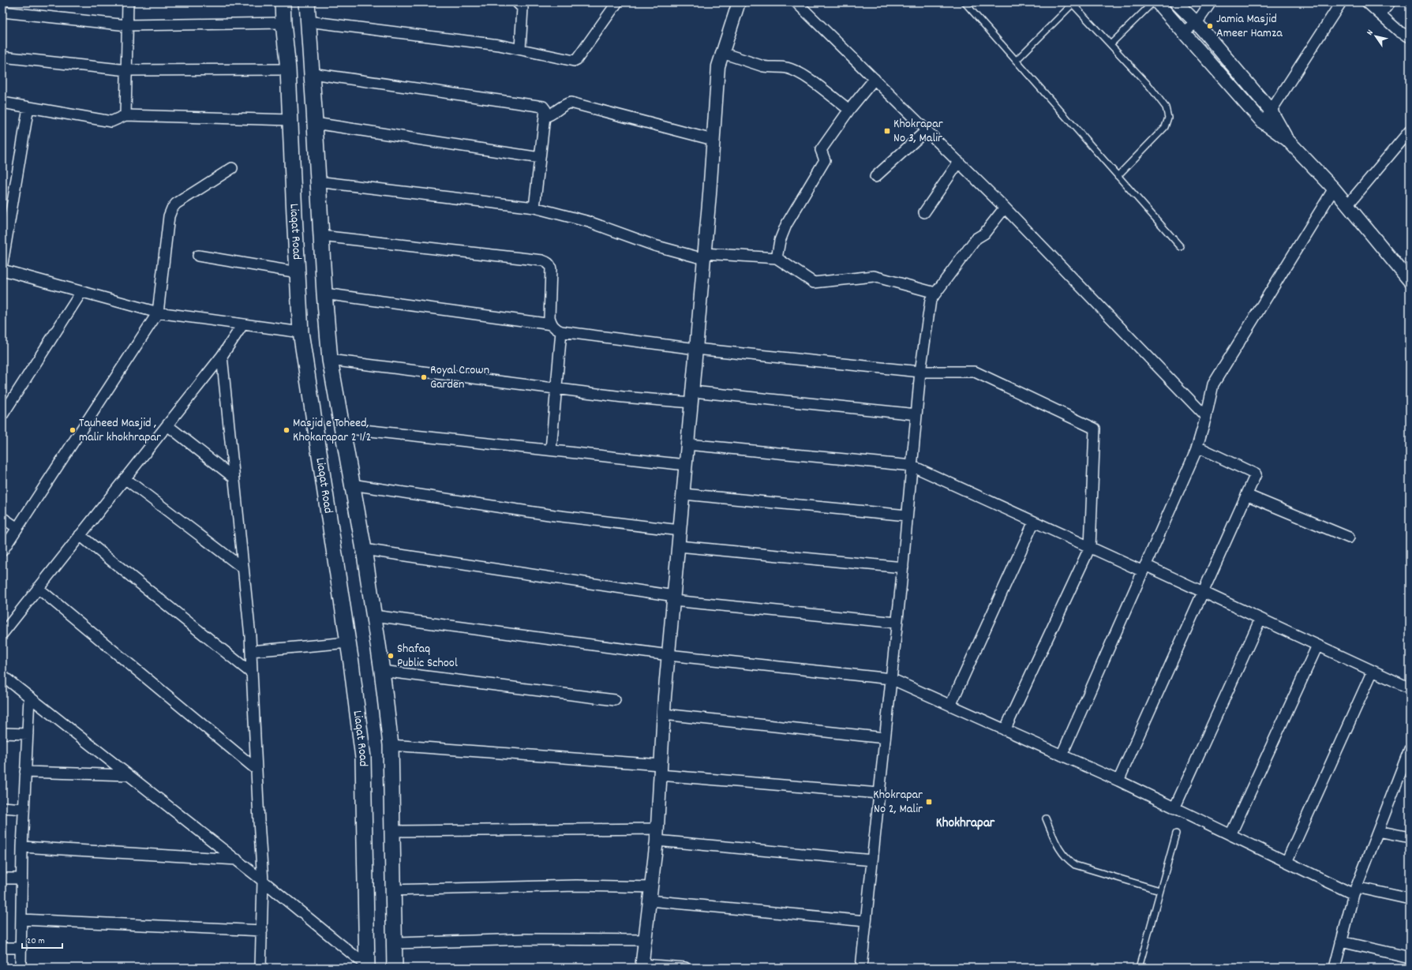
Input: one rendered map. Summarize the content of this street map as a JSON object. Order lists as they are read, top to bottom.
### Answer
{
  "streets": {
    "main road": ["Liaqat Road"]
  },
  "districts": ["Khokhrapar"],
  "places": {
    "other": [
      "Jamia Masjid Ameer Hamza",
      "Royal Crown Garden",
      "Tauheed Masjid , malir khokhrapar",
      "Masjid e Toheed, Khokarapar 2 1/2",
      "Shafaq Public School"
    ],
    "transit": ["Khokrapar No 3, Malir", "Khokrapar No 2, Malir"]
  },
  "scale_bar": "20 m",
  "north": "top left"
}
